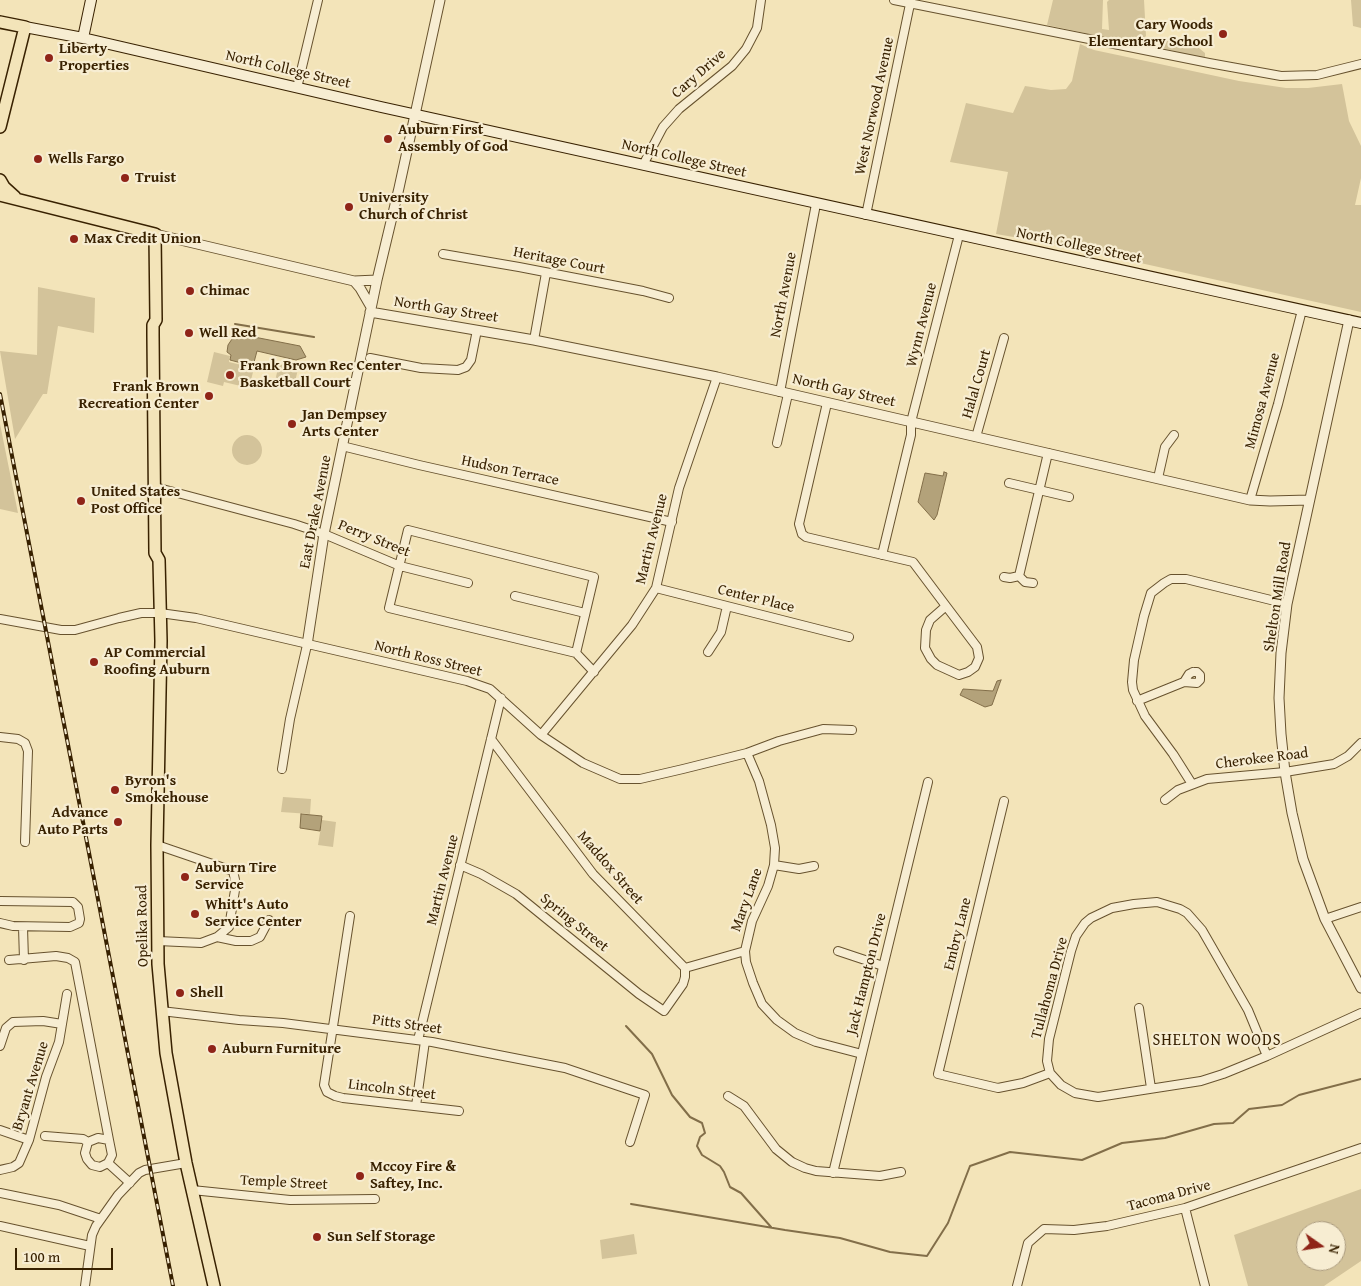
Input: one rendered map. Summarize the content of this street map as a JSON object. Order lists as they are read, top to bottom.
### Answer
{
  "streets": {
    "main road": ["North College Street", "Opelika Road"],
    "street": [
      "Cary Drive",
      "West Norwood Avenue",
      "Heritage Court",
      "North Avenue",
      "North Gay Street",
      "Wynn Avenue",
      "Halal Court",
      "Mimosa Avenue",
      "Hudson Terrace",
      "East Drake Avenue",
      "Perry Street",
      "Martin Avenue",
      "Shelton Mill Road",
      "Center Place",
      "North Ross Street",
      "Cherokee Road",
      "Maddox Street",
      "Mary Lane",
      "Spring Street",
      "Embry Lane",
      "Jack Hampton Drive",
      "Tullahoma Drive",
      "Pitts Street",
      "Bryant Avenue",
      "Lincoln Street",
      "Temple Street",
      "Tacoma Drive"
    ]
  },
  "crossings": [
    ["North College Street", "Cary Drive"],
    ["North College Street", "West Norwood Avenue"],
    ["North College Street", "North Avenue"],
    ["North College Street", "Wynn Avenue"],
    ["North College Street", "Mimosa Avenue"],
    ["North College Street", "East Drake Avenue"],
    ["North College Street", "Shelton Mill Road"],
    ["North Avenue", "North Gay Street"],
    ["North Gay Street", "Wynn Avenue"],
    ["North Gay Street", "Halal Court"],
    ["North Gay Street", "Mimosa Avenue"],
    ["North Gay Street", "East Drake Avenue"],
    ["North Gay Street", "Martin Avenue"],
    ["North Gay Street", "Shelton Mill Road"],
    ["Hudson Terrace", "East Drake Avenue"],
    ["Hudson Terrace", "Martin Avenue"],
    ["East Drake Avenue", "Perry Street"],
    ["East Drake Avenue", "North Ross Street"],
    ["Perry Street", "Opelika Road"],
    ["Martin Avenue", "Center Place"],
    ["Martin Avenue", "North Ross Street"],
    ["Martin Avenue", "Maddox Street"],
    ["Martin Avenue", "Spring Street"],
    ["Martin Avenue", "Pitts Street"],
    ["Martin Avenue", "Lincoln Street"],
    ["Shelton Mill Road", "Cherokee Road"],
    ["North Ross Street", "Mary Lane"],
    ["North Ross Street", "Opelika Road"],
    ["Maddox Street", "Spring Street"],
    ["Mary Lane", "Jack Hampton Drive"],
    ["Opelika Road", "Pitts Street"],
    ["Opelika Road", "Temple Street"],
    ["Embry Lane", "Tullahoma Drive"],
    ["Pitts Street", "Lincoln Street"]
  ],
  "districts": ["SHELTON WOODS"],
  "places": [
    "Cary Woods Elementary School",
    "Liberty Properties",
    "Auburn First Assembly Of God",
    "Wells Fargo",
    "Truist",
    "University Church of Christ",
    "Max Credit Union",
    "Chimac",
    "Well Red",
    "Frank Brown Rec Center Basketball Court",
    "Frank Brown Recreation Center",
    "Jan Dempsey Arts Center",
    "United States Post Office",
    "AP Commercial Roofing Auburn",
    "Byron's Smokehouse",
    "Advance Auto Parts",
    "Auburn Tire Service",
    "Whitt's Auto Service Center",
    "Shell",
    "Auburn Furniture",
    "Mccoy Fire & Saftey, Inc.",
    "Sun Self Storage"
  ],
  "scale_bar": "100 m",
  "north": "right"
}
